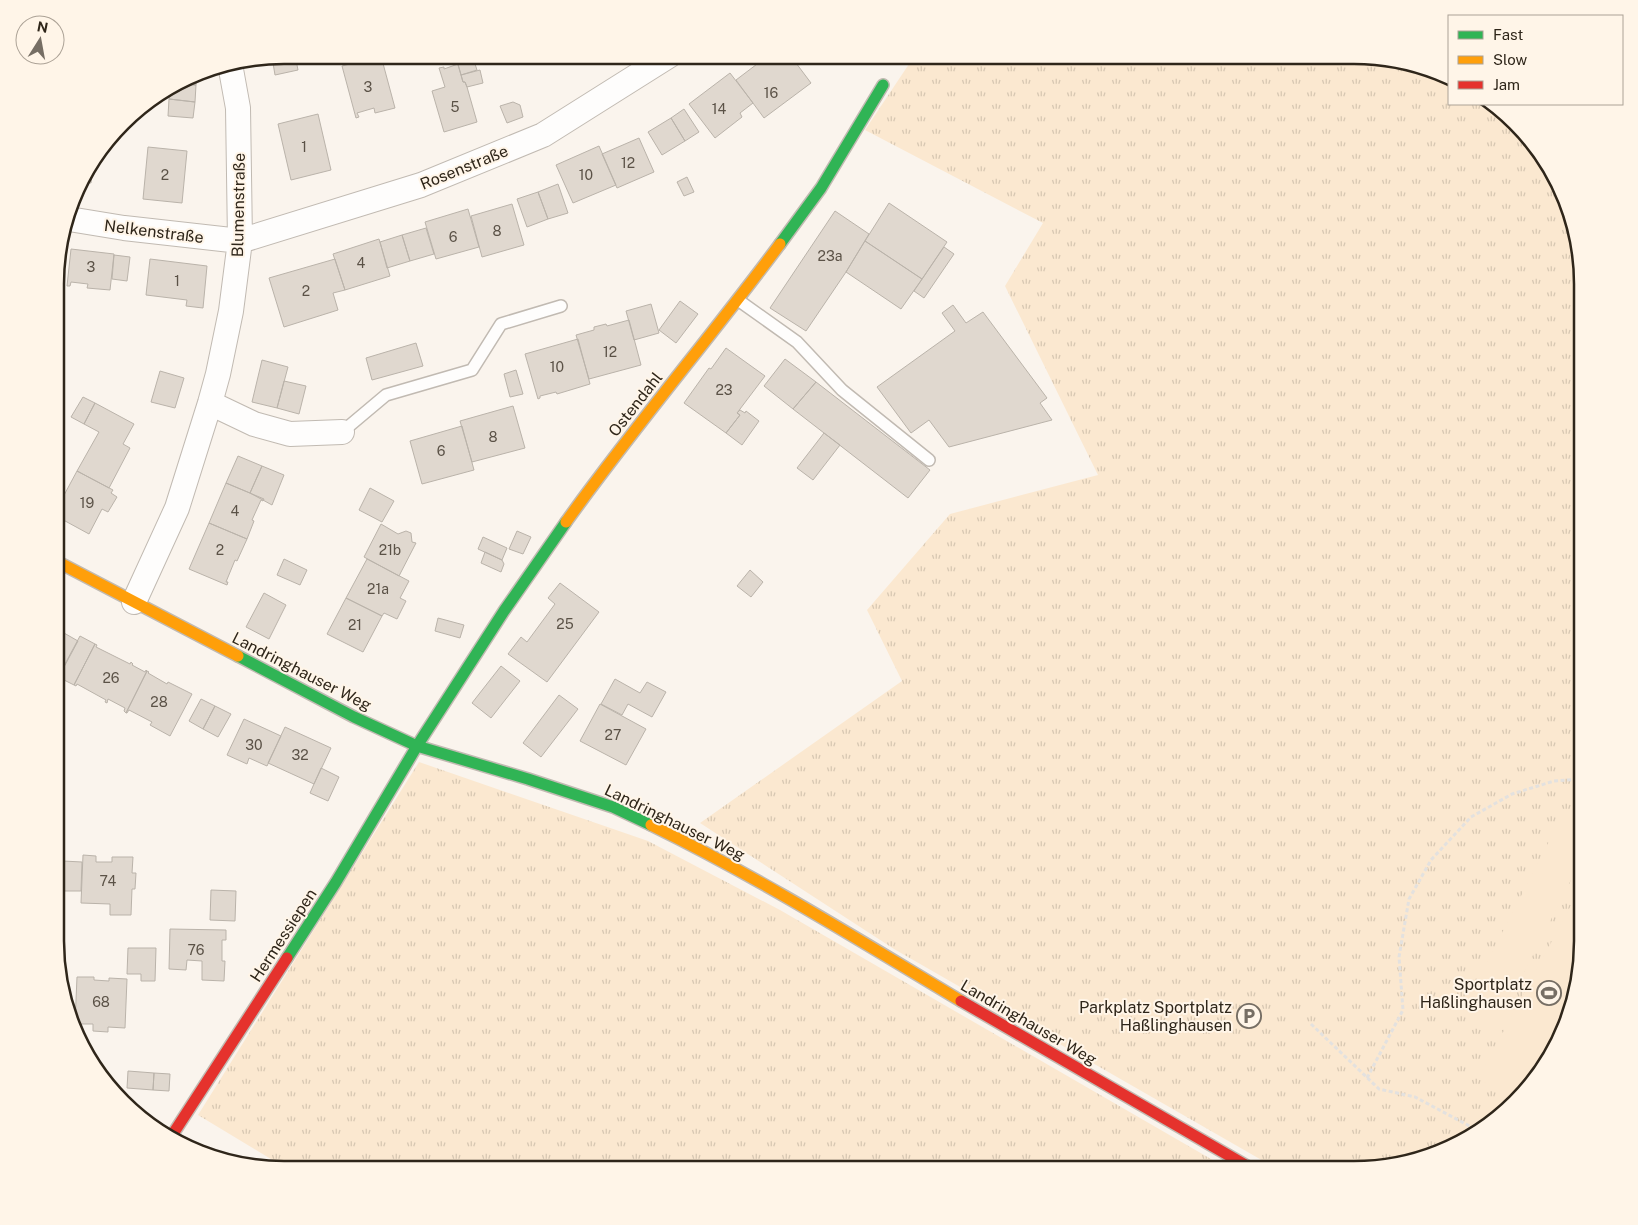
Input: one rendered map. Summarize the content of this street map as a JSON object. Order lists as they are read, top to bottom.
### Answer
{
  "streets": {
    "street": [
      "Rosenstraße",
      "Blumenstraße",
      "Nelkenstraße",
      "Ostendahl",
      "Landringhauser Weg",
      "Hermessiepen"
    ]
  },
  "crossings": [
    ["Rosenstraße", "Blumenstraße"],
    ["Rosenstraße", "Nelkenstraße"],
    ["Blumenstraße", "Nelkenstraße"],
    ["Blumenstraße", "Landringhauser Weg"],
    ["Ostendahl", "Landringhauser Weg"],
    ["Ostendahl", "Hermessiepen"],
    ["Landringhauser Weg", "Hermessiepen"]
  ],
  "places": {
    "sports": ["Sportplatz Haßlinghausen"],
    "parking": ["Parkplatz Sportplatz Haßlinghausen"]
  },
  "house_numbers": [
    "3",
    "16",
    "5",
    "14",
    "1",
    "12",
    "2",
    "10",
    "8",
    "6",
    "23a",
    "4",
    "3",
    "1",
    "2",
    "12",
    "10",
    "23",
    "8",
    "6",
    "19",
    "4",
    "2",
    "21b",
    "21a",
    "25",
    "21",
    "26",
    "28",
    "27",
    "30",
    "32",
    "74",
    "76",
    "68"
  ],
  "legend": ["Fast", "Slow", "Jam"],
  "north": "top"
}
